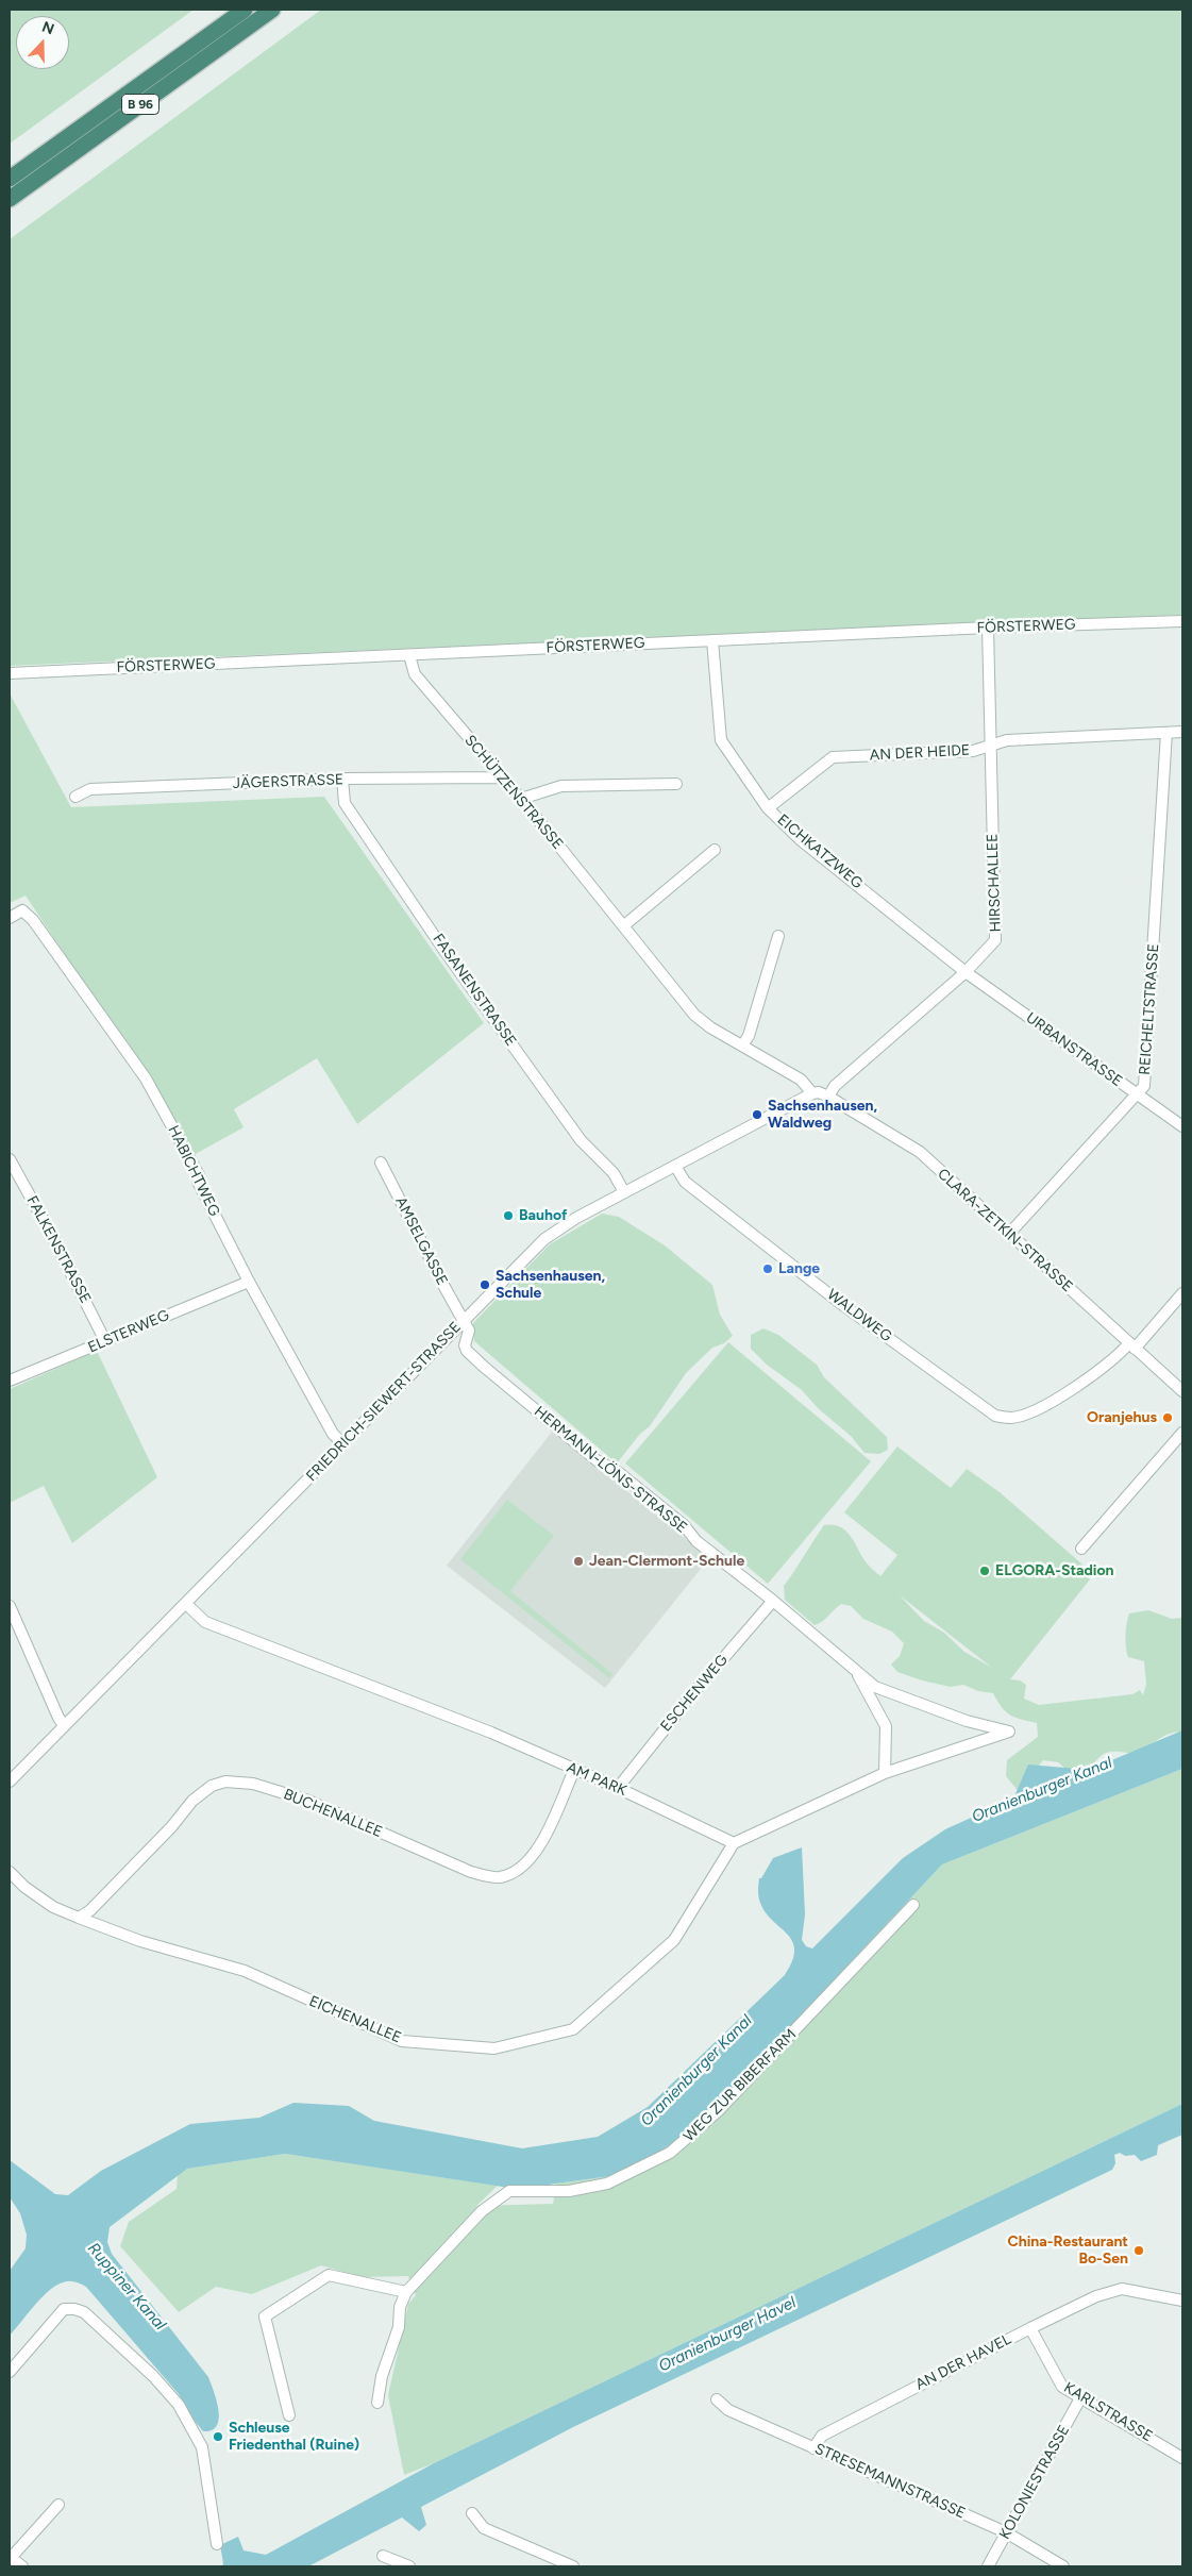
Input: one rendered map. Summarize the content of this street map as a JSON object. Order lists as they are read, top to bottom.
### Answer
{
  "streets": {
    "highway": ["B 96"],
    "street": [
      "FÖRSTERWEG",
      "AN DER HEIDE",
      "JÄGERSTRASSE",
      "SCHÜTZENSTRASSE",
      "EICHKATZWEG",
      "HIRSCHALLEE",
      "FASANENSTRASSE",
      "REICHELTSTRASSE",
      "URBANSTRASSE",
      "HABICHTWEG",
      "CLARA-ZETKIN-STRASSE",
      "AMSELGASSE",
      "FALKENSTRASSE",
      "WALDWEG",
      "ELSTERWEG",
      "FRIEDRICH-SIEWERT-STRASSE",
      "HERMANN-LÖNS-STRASSE",
      "ESCHENWEG",
      "AM PARK",
      "BUCHENALLEE",
      "EICHENALLEE",
      "WEG ZUR BIBERFARM",
      "AN DER HAVEL",
      "KARLSTRASSE",
      "STRESEMANNSTRASSE",
      "KOLONIESTRASSE"
    ]
  },
  "crossings": [
    ["FÖRSTERWEG", "SCHÜTZENSTRASSE"],
    ["FÖRSTERWEG", "EICHKATZWEG"],
    ["FÖRSTERWEG", "HIRSCHALLEE"],
    ["AN DER HEIDE", "EICHKATZWEG"],
    ["AN DER HEIDE", "HIRSCHALLEE"],
    ["AN DER HEIDE", "REICHELTSTRASSE"],
    ["JÄGERSTRASSE", "SCHÜTZENSTRASSE"],
    ["JÄGERSTRASSE", "FASANENSTRASSE"],
    ["SCHÜTZENSTRASSE", "CLARA-ZETKIN-STRASSE"],
    ["SCHÜTZENSTRASSE", "FRIEDRICH-SIEWERT-STRASSE"],
    ["EICHKATZWEG", "HIRSCHALLEE"],
    ["EICHKATZWEG", "URBANSTRASSE"],
    ["HIRSCHALLEE", "URBANSTRASSE"],
    ["HIRSCHALLEE", "CLARA-ZETKIN-STRASSE"],
    ["FASANENSTRASSE", "FRIEDRICH-SIEWERT-STRASSE"],
    ["REICHELTSTRASSE", "URBANSTRASSE"],
    ["REICHELTSTRASSE", "CLARA-ZETKIN-STRASSE"],
    ["HABICHTWEG", "ELSTERWEG"],
    ["HABICHTWEG", "FRIEDRICH-SIEWERT-STRASSE"],
    ["CLARA-ZETKIN-STRASSE", "WALDWEG"],
    ["CLARA-ZETKIN-STRASSE", "FRIEDRICH-SIEWERT-STRASSE"],
    ["AMSELGASSE", "FRIEDRICH-SIEWERT-STRASSE"],
    ["AMSELGASSE", "HERMANN-LÖNS-STRASSE"],
    ["FALKENSTRASSE", "ELSTERWEG"],
    ["WALDWEG", "FRIEDRICH-SIEWERT-STRASSE"],
    ["FRIEDRICH-SIEWERT-STRASSE", "HERMANN-LÖNS-STRASSE"],
    ["FRIEDRICH-SIEWERT-STRASSE", "AM PARK"],
    ["HERMANN-LÖNS-STRASSE", "ESCHENWEG"],
    ["ESCHENWEG", "AM PARK"],
    ["AM PARK", "BUCHENALLEE"],
    ["AM PARK", "EICHENALLEE"],
    ["BUCHENALLEE", "EICHENALLEE"],
    ["AN DER HAVEL", "KARLSTRASSE"],
    ["AN DER HAVEL", "STRESEMANNSTRASSE"],
    ["KARLSTRASSE", "KOLONIESTRASSE"],
    ["STRESEMANNSTRASSE", "KOLONIESTRASSE"]
  ],
  "water": ["Oranienburger Kanal", "Ruppiner Kanal", "Oranienburger Havel"],
  "places": [
    "Sachsenhausen, Waldweg",
    "Bauhof",
    "Lange",
    "Sachsenhausen, Schule",
    "Oranjehus",
    "Jean-Clermont-Schule",
    "ELGORA-Stadion",
    "China-Restaurant Bo-Sen",
    "Schleuse Friedenthal (Ruine)"
  ],
  "north": "top"
}
